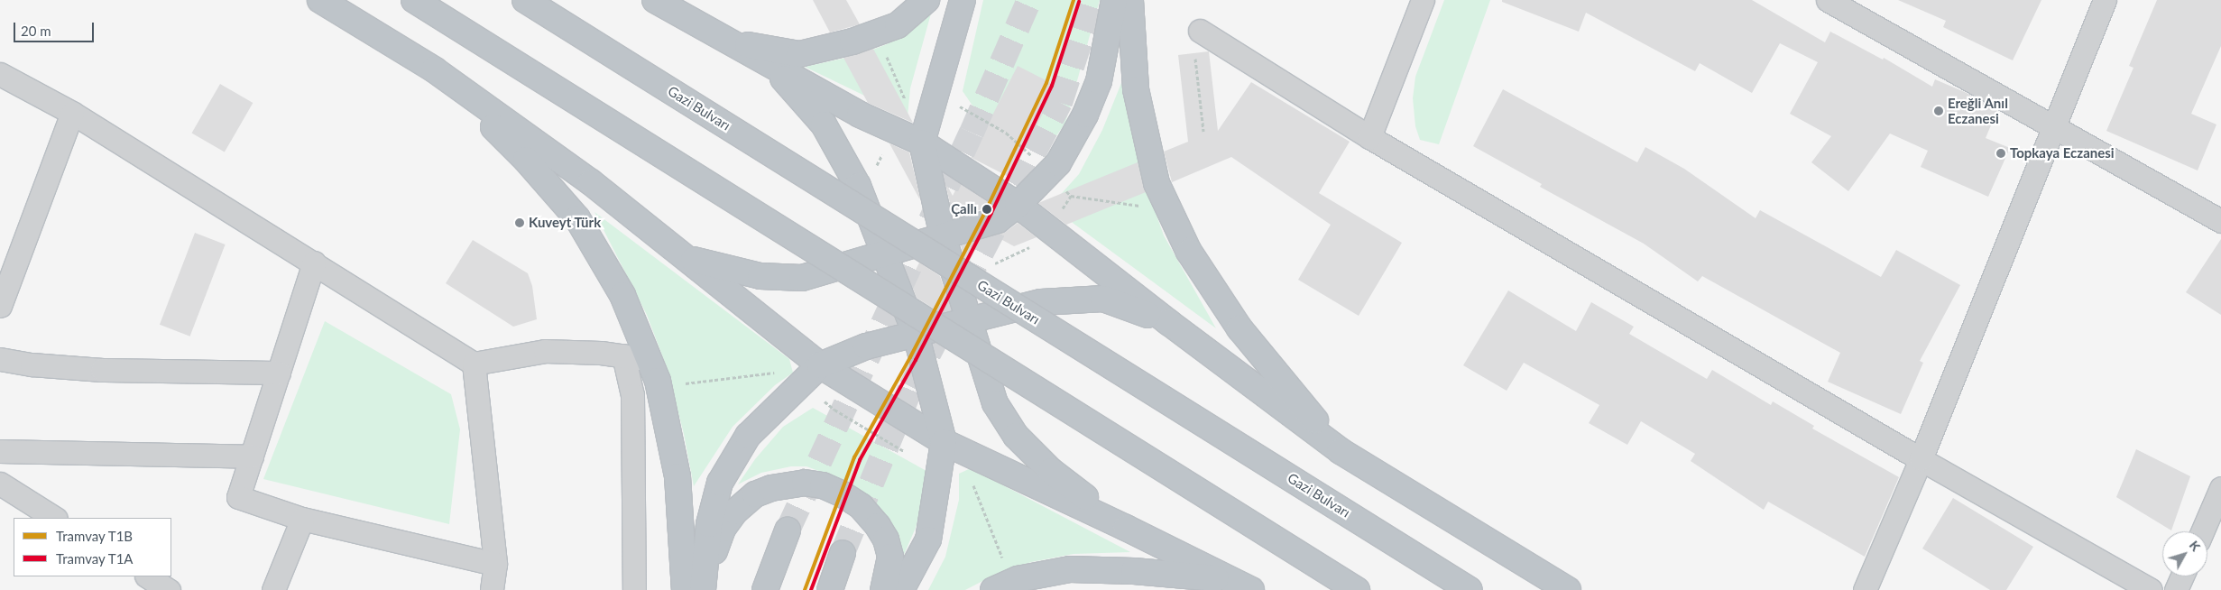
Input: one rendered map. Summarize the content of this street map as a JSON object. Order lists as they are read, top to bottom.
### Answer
{
  "streets": {
    "highway": ["Gazi Bulvarı"]
  },
  "places": [
    "Ereğli Anıl Eczanesi",
    "Topkaya Eczanesi",
    "Çallı",
    "Kuveyt Türk"
  ],
  "lines": ["tram line T1B", "tram line T1A"],
  "legend": ["Tramvay T1B", "Tramvay T1A"],
  "scale_bar": "20 m",
  "north": "top right"
}
